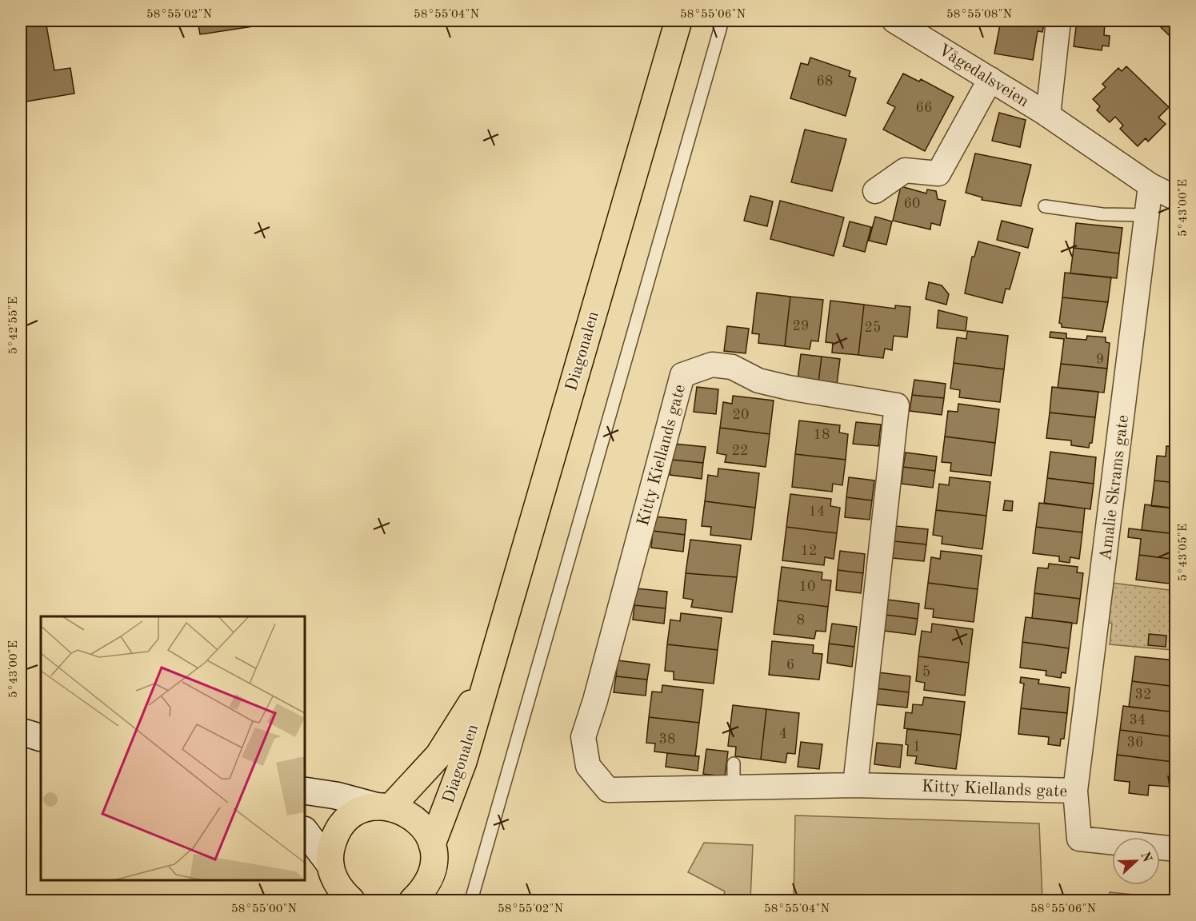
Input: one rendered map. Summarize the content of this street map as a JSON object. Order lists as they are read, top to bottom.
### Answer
{
  "streets": {
    "main road": ["Diagonalen"],
    "street": ["Vågedalsveien", "Kitty Kiellands gate", "Amalie Skrams gate"]
  },
  "crossings": [
    ["Vågedalsveien", "Amalie Skrams gate"],
    ["Kitty Kiellands gate", "Amalie Skrams gate"]
  ],
  "house_numbers": [
    "68",
    "66",
    "60",
    "29",
    "25",
    "9",
    "20",
    "18",
    "22",
    "14",
    "12",
    "10",
    "8",
    "6",
    "5",
    "32",
    "34",
    "4",
    "38",
    "36",
    "1"
  ],
  "north": "right",
  "coordinates": [
    "58°55'02\"N",
    "58°55'04\"N",
    "58°55'06\"N",
    "58°55'08\"N",
    "5°43'00\"E",
    "5°42'55\"E",
    "5°43'05\"E",
    "58°55'00\"N"
  ]
}
